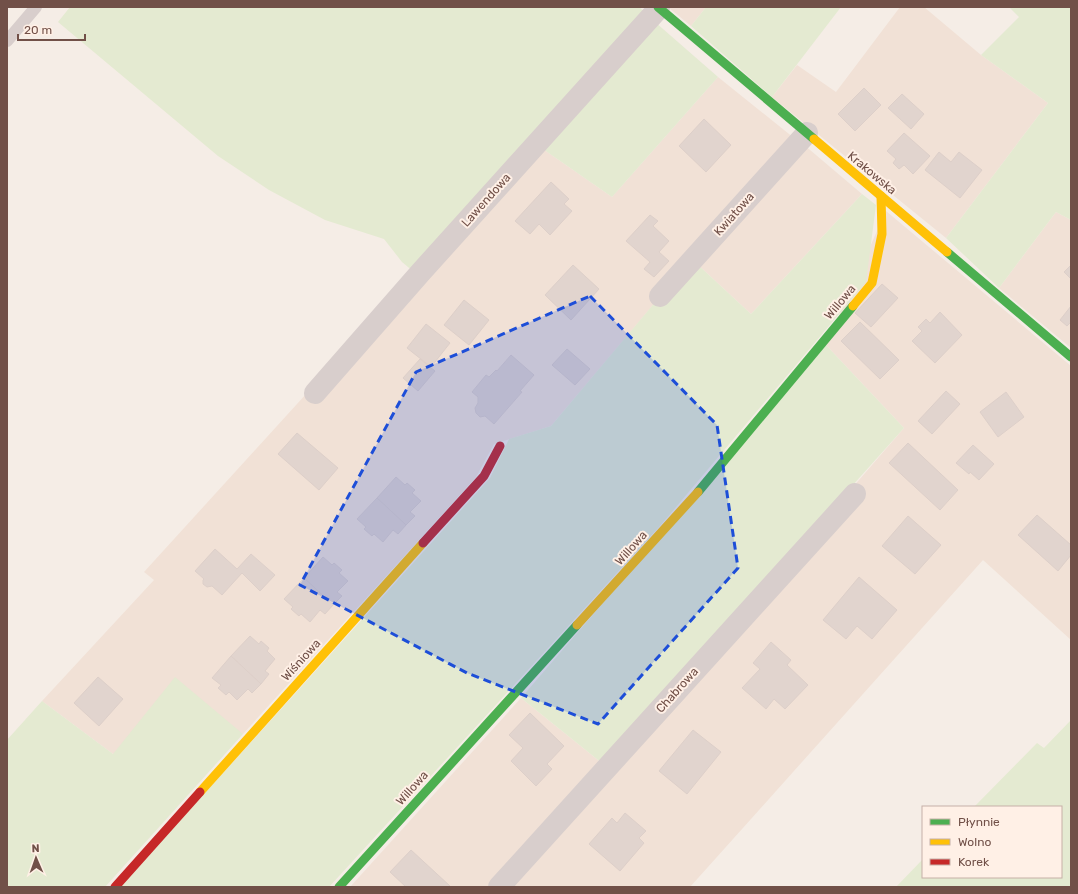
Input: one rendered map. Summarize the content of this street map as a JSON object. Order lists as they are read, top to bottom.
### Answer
{
  "streets": {
    "street": [
      "Krakowska",
      "Lawendowa",
      "Kwiatowa",
      "Willowa",
      "Wiśniowa",
      "Chabrowa"
    ]
  },
  "crossings": [
    ["Krakowska", "Lawendowa"],
    ["Krakowska", "Kwiatowa"],
    ["Krakowska", "Willowa"]
  ],
  "legend": ["Płynnie", "Wolno", "Korek"],
  "scale_bar": "20 m",
  "north": "top"
}
